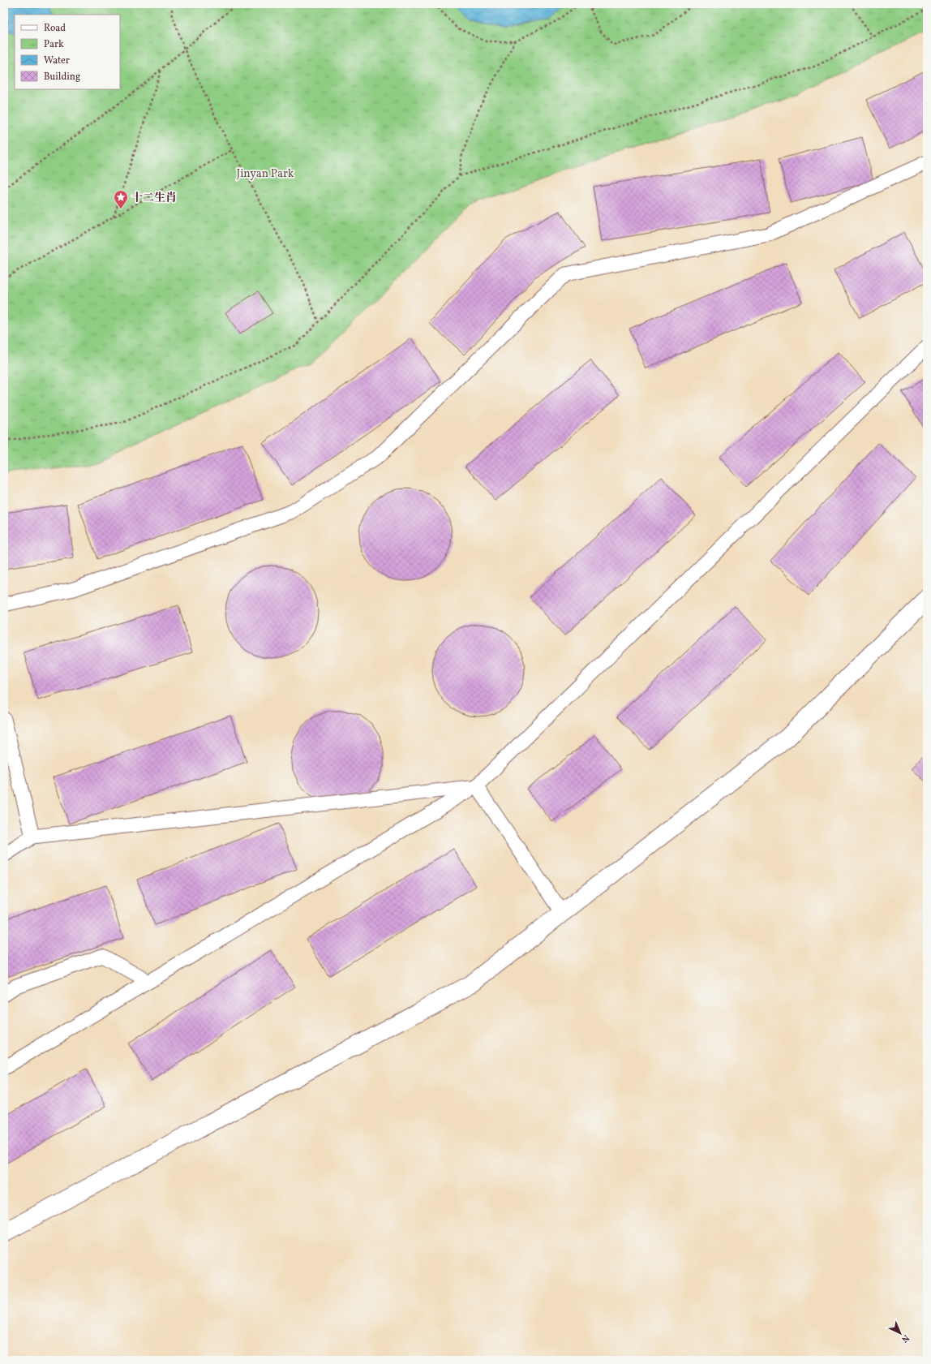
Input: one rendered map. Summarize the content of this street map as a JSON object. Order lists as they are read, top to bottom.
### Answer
{
  "parks": ["Jinyan Park"],
  "places": {
    "place": ["十二生肖"]
  },
  "legend": [
    "Road",
    "Park",
    "Water",
    "Building"
  ],
  "north": "bottom right"
}
